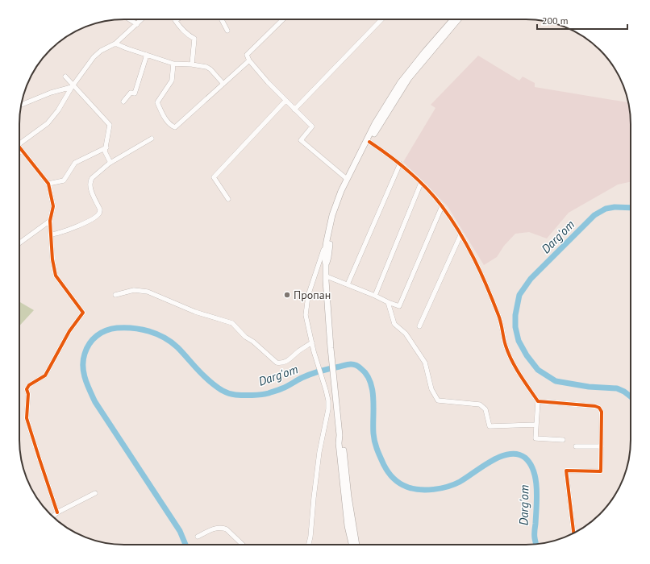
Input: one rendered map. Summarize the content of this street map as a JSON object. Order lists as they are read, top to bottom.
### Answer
{
  "water": ["Darg'om"],
  "places": ["Пропан"],
  "scale_bar": "200 m"
}
